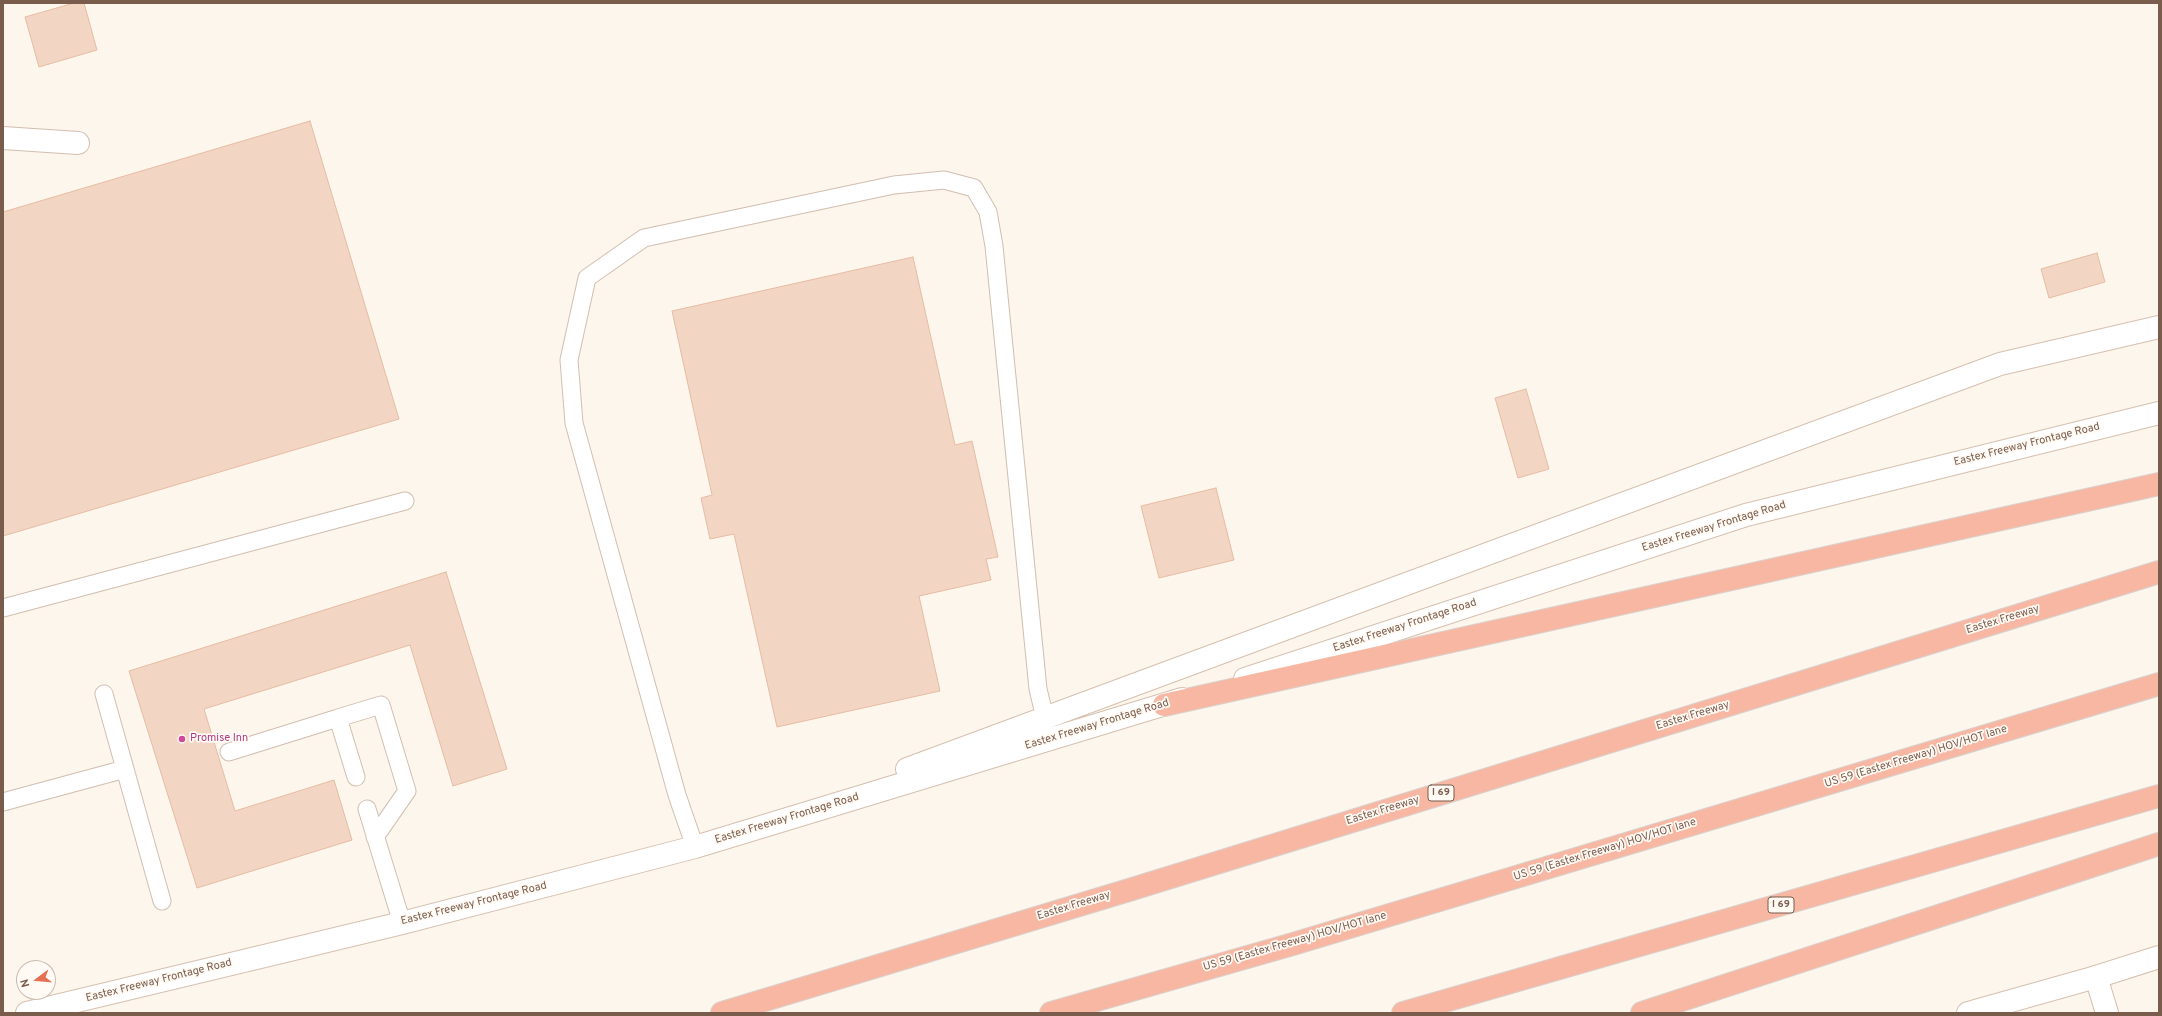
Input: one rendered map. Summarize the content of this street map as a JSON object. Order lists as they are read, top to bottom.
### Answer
{
  "streets": {
    "highway": ["Eastex Freeway", "US 59 (Eastex Freeway) HOV/HOT lane", "I 69"],
    "main road": ["Eastex Freeway Frontage Road"]
  },
  "places": ["Promise Inn"],
  "north": "left"
}
